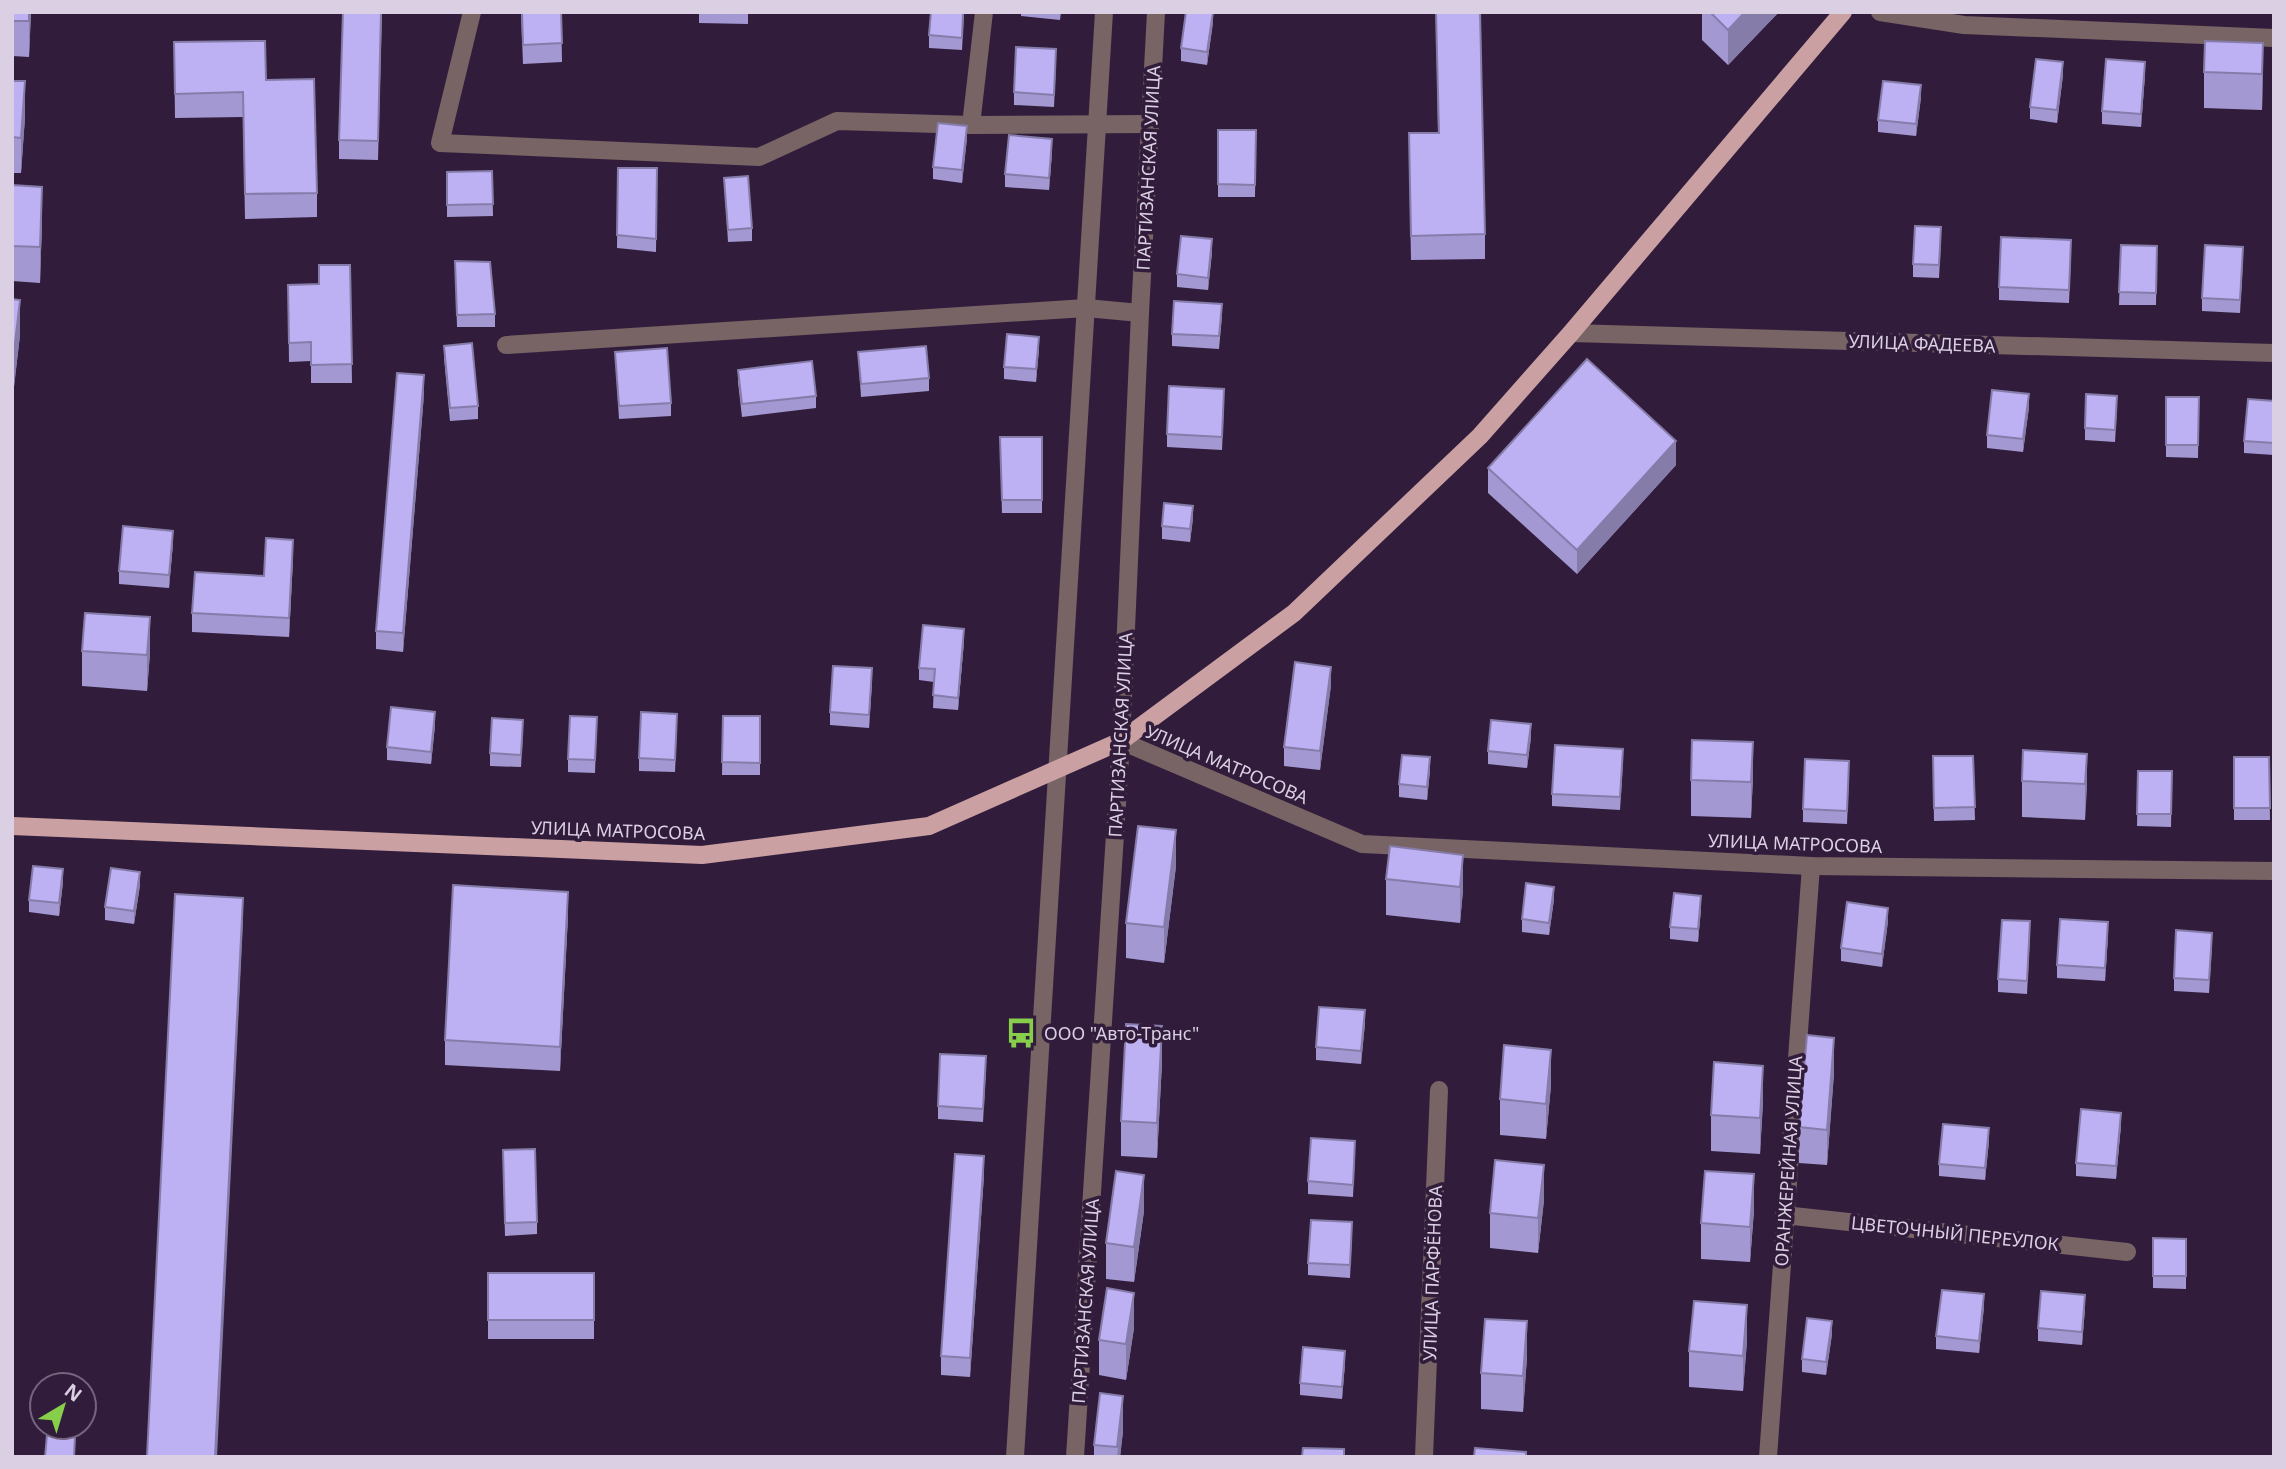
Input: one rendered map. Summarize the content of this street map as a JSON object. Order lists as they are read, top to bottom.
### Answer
{
  "streets": {
    "main road": ["УЛИЦА МАТРОСОВА"],
    "street": [
      "ПАРТИЗАНСКАЯ УЛИЦА",
      "УЛИЦА ФАДЕЕВА",
      "ОРАНЖЕРЕЙНАЯ УЛИЦА",
      "ЦВЕТОЧНЫЙ ПЕРЕУЛОК",
      "УЛИЦА ПАРФЁНОВА"
    ]
  },
  "crossings": [
    ["ПАРТИЗАНСКАЯ УЛИЦА", "УЛИЦА МАТРОСОВА"],
    ["УЛИЦА МАТРОСОВА", "ОРАНЖЕРЕЙНАЯ УЛИЦА"],
    ["ОРАНЖЕРЕЙНАЯ УЛИЦА", "ЦВЕТОЧНЫЙ ПЕРЕУЛОК"]
  ],
  "places": {
    "bus stop": ["ООО \"Авто-Транс\""]
  },
  "north": "top right"
}
